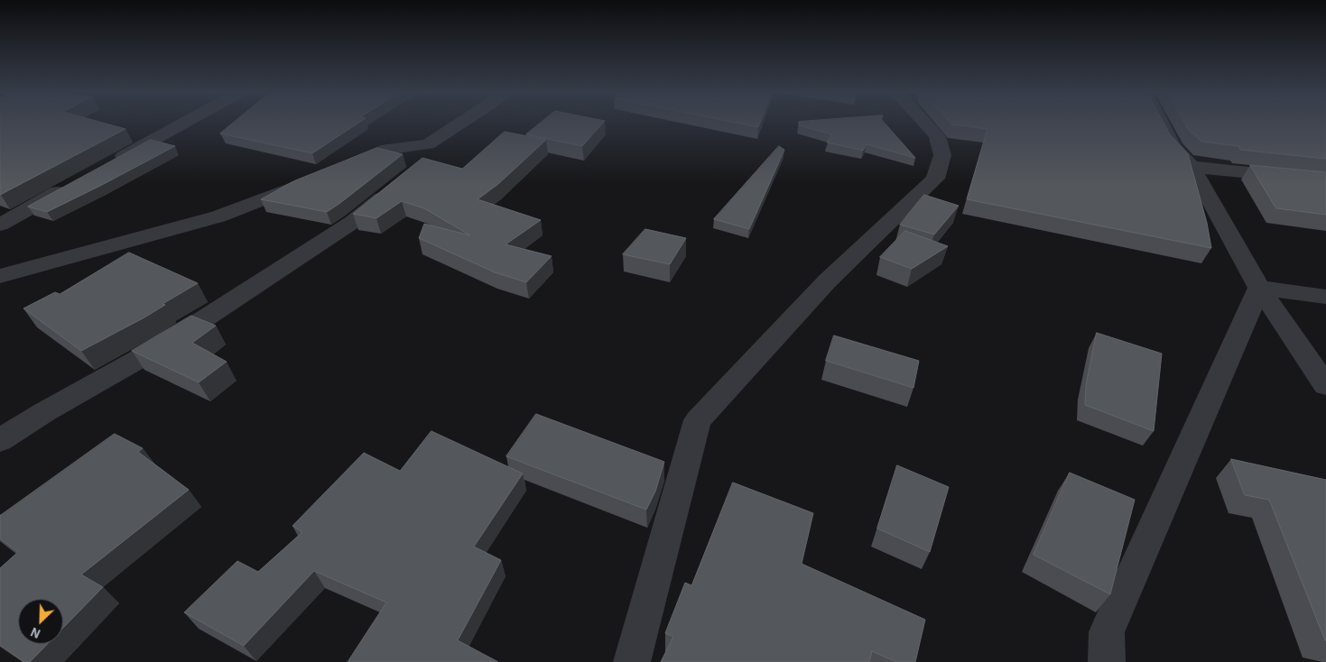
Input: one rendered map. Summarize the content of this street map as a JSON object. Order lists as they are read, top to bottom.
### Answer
{
  "north": "bottom left"
}
